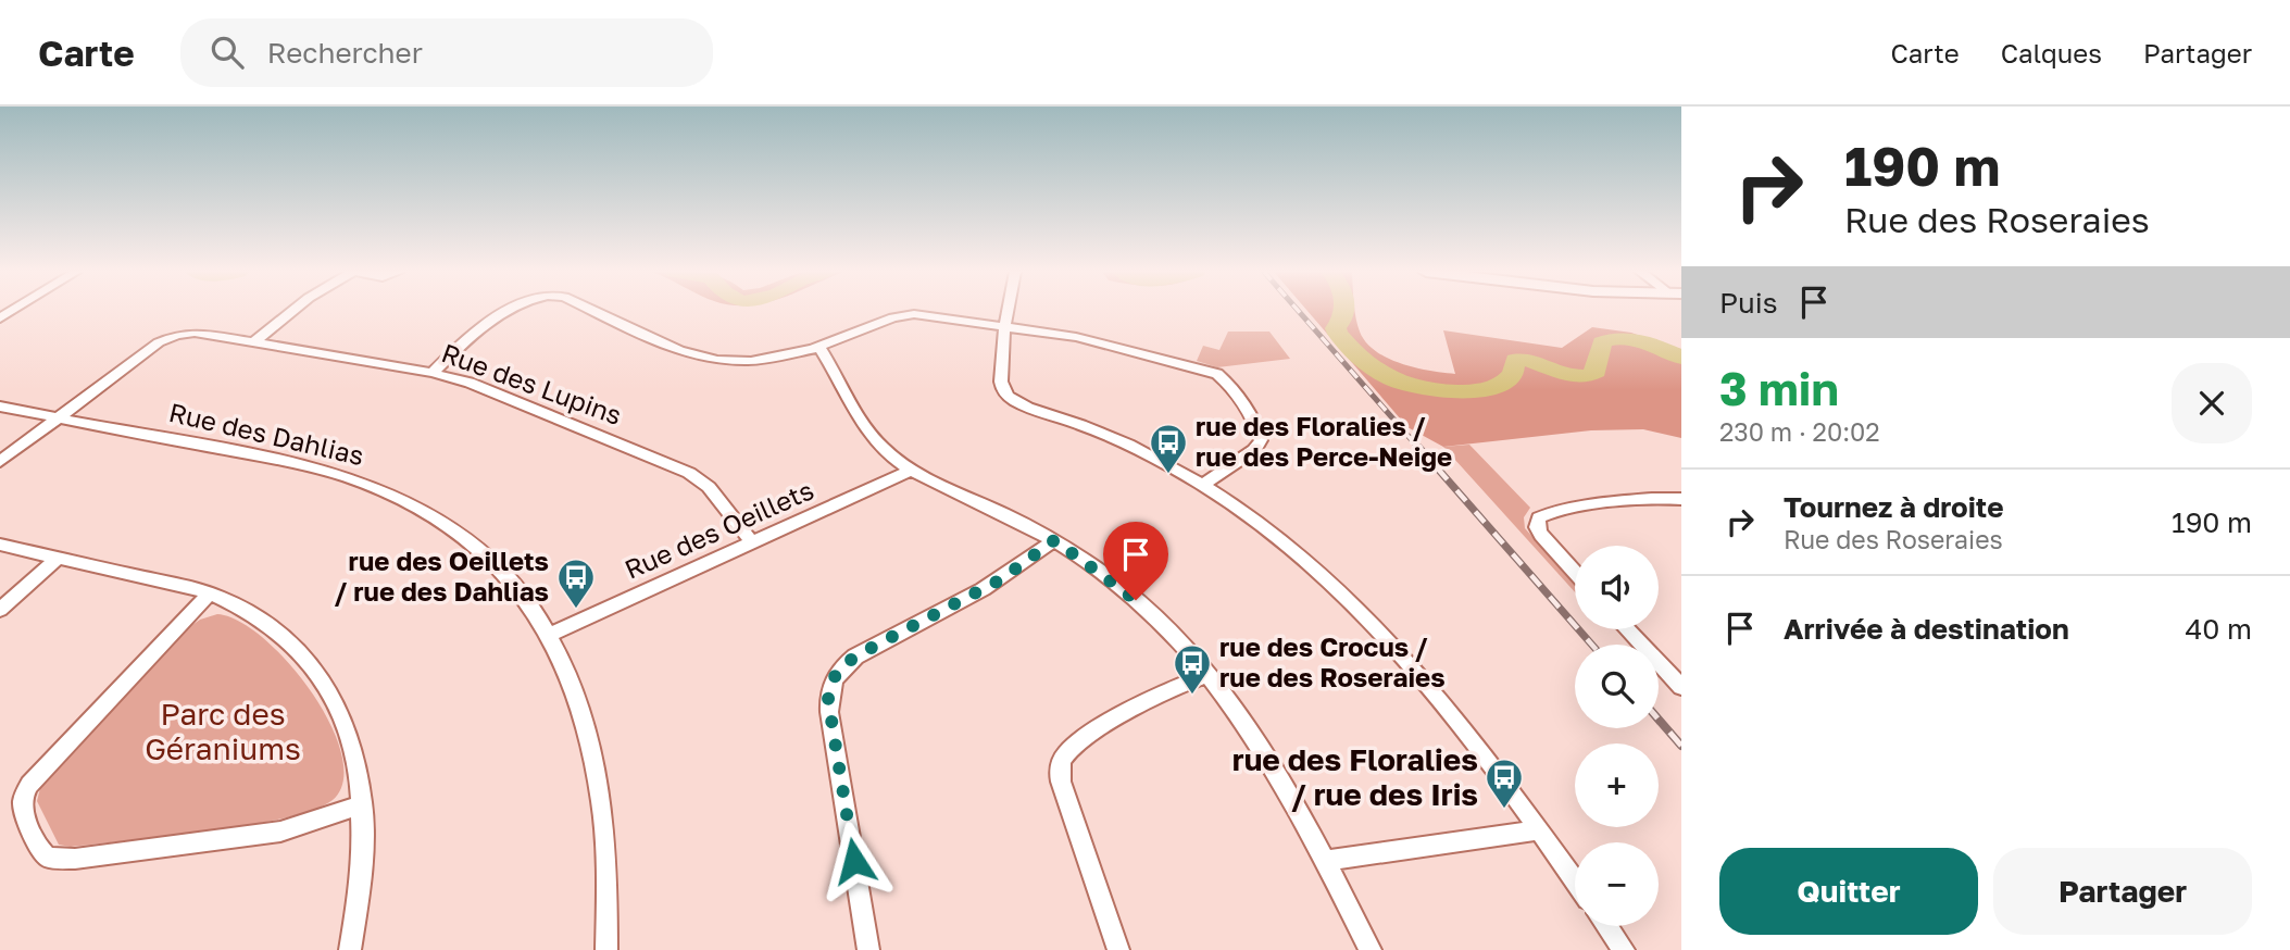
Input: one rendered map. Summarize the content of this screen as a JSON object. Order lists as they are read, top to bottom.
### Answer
{
  "streets": {
    "street": ["Rue des Lupins", "Rue des Dahlias", "Rue des Oeillets"]
  },
  "crossings": [
    ["Rue des Lupins", "Rue des Dahlias"],
    ["Rue des Lupins", "Rue des Oeillets"],
    ["Rue des Dahlias", "Rue des Oeillets"]
  ],
  "parks": ["Parc des Géraniums"],
  "places": {
    "bus stop": [
      "rue des Floralies / rue des Perce-Neige",
      "rue des Oeillets / rue des Dahlias",
      "rue des Crocus / rue des Roseraies",
      "rue des Floralies / rue des Iris"
    ]
  },
  "page": {
    "header": "Carte",
    "search": "Rechercher",
    "nav": ["Carte", "Calques", "Partager"],
    "turn": ["190 m", "Rue des Roseraies"],
    "then": "Puis",
    "heading": ["3 min", "230 m · 20:02"],
    "list": [
      {
        "name": "Tournez à droite",
        "note": "Rue des Roseraies",
        "value": "190 m"
      },
      {
        "name": "Arrivée à destination",
        "value": "40 m"
      }
    ],
    "map_buttons": ["+", "−"],
    "buttons": ["Quitter", "Partager"]
  }
}
